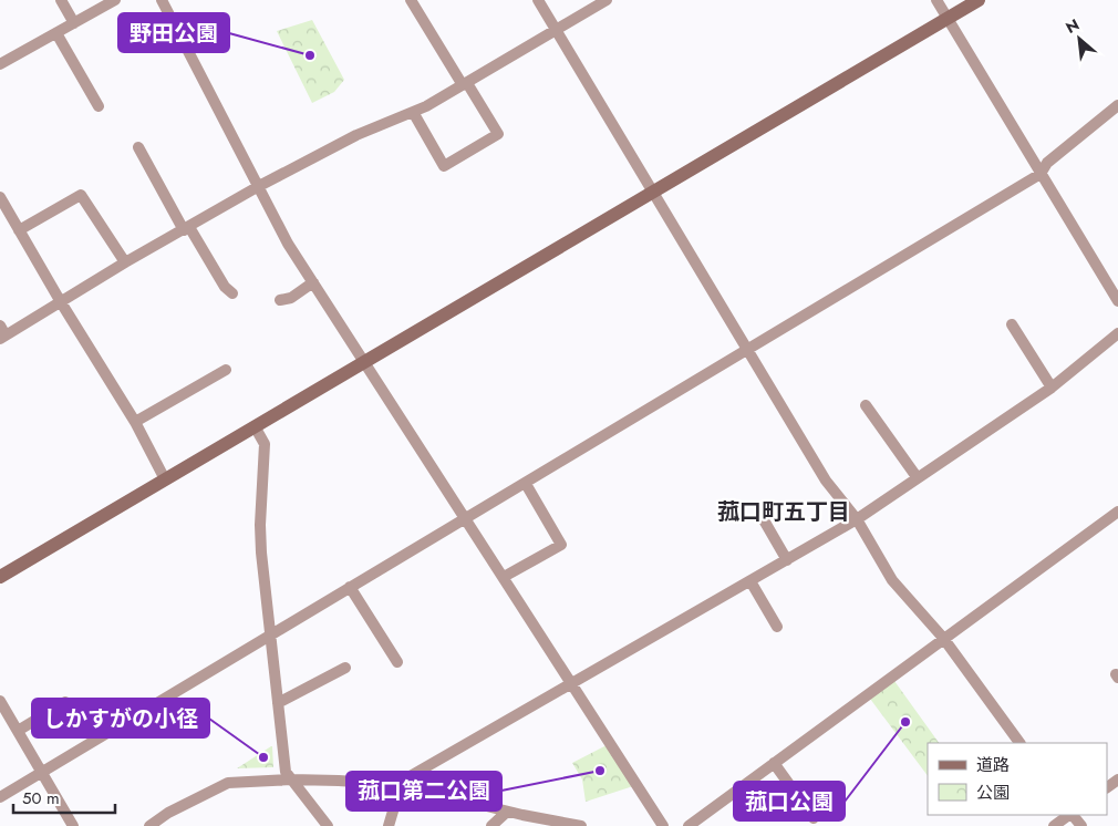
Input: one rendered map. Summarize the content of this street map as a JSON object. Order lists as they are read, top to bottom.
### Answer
{
  "districts": ["菰口町五丁目"],
  "places": [
    "野田公園",
    "菰口公園",
    "しかすがの小径",
    "菰口第二公園"
  ],
  "legend": ["道路", "公園"],
  "scale_bar": "50 m",
  "north": "top left"
}
